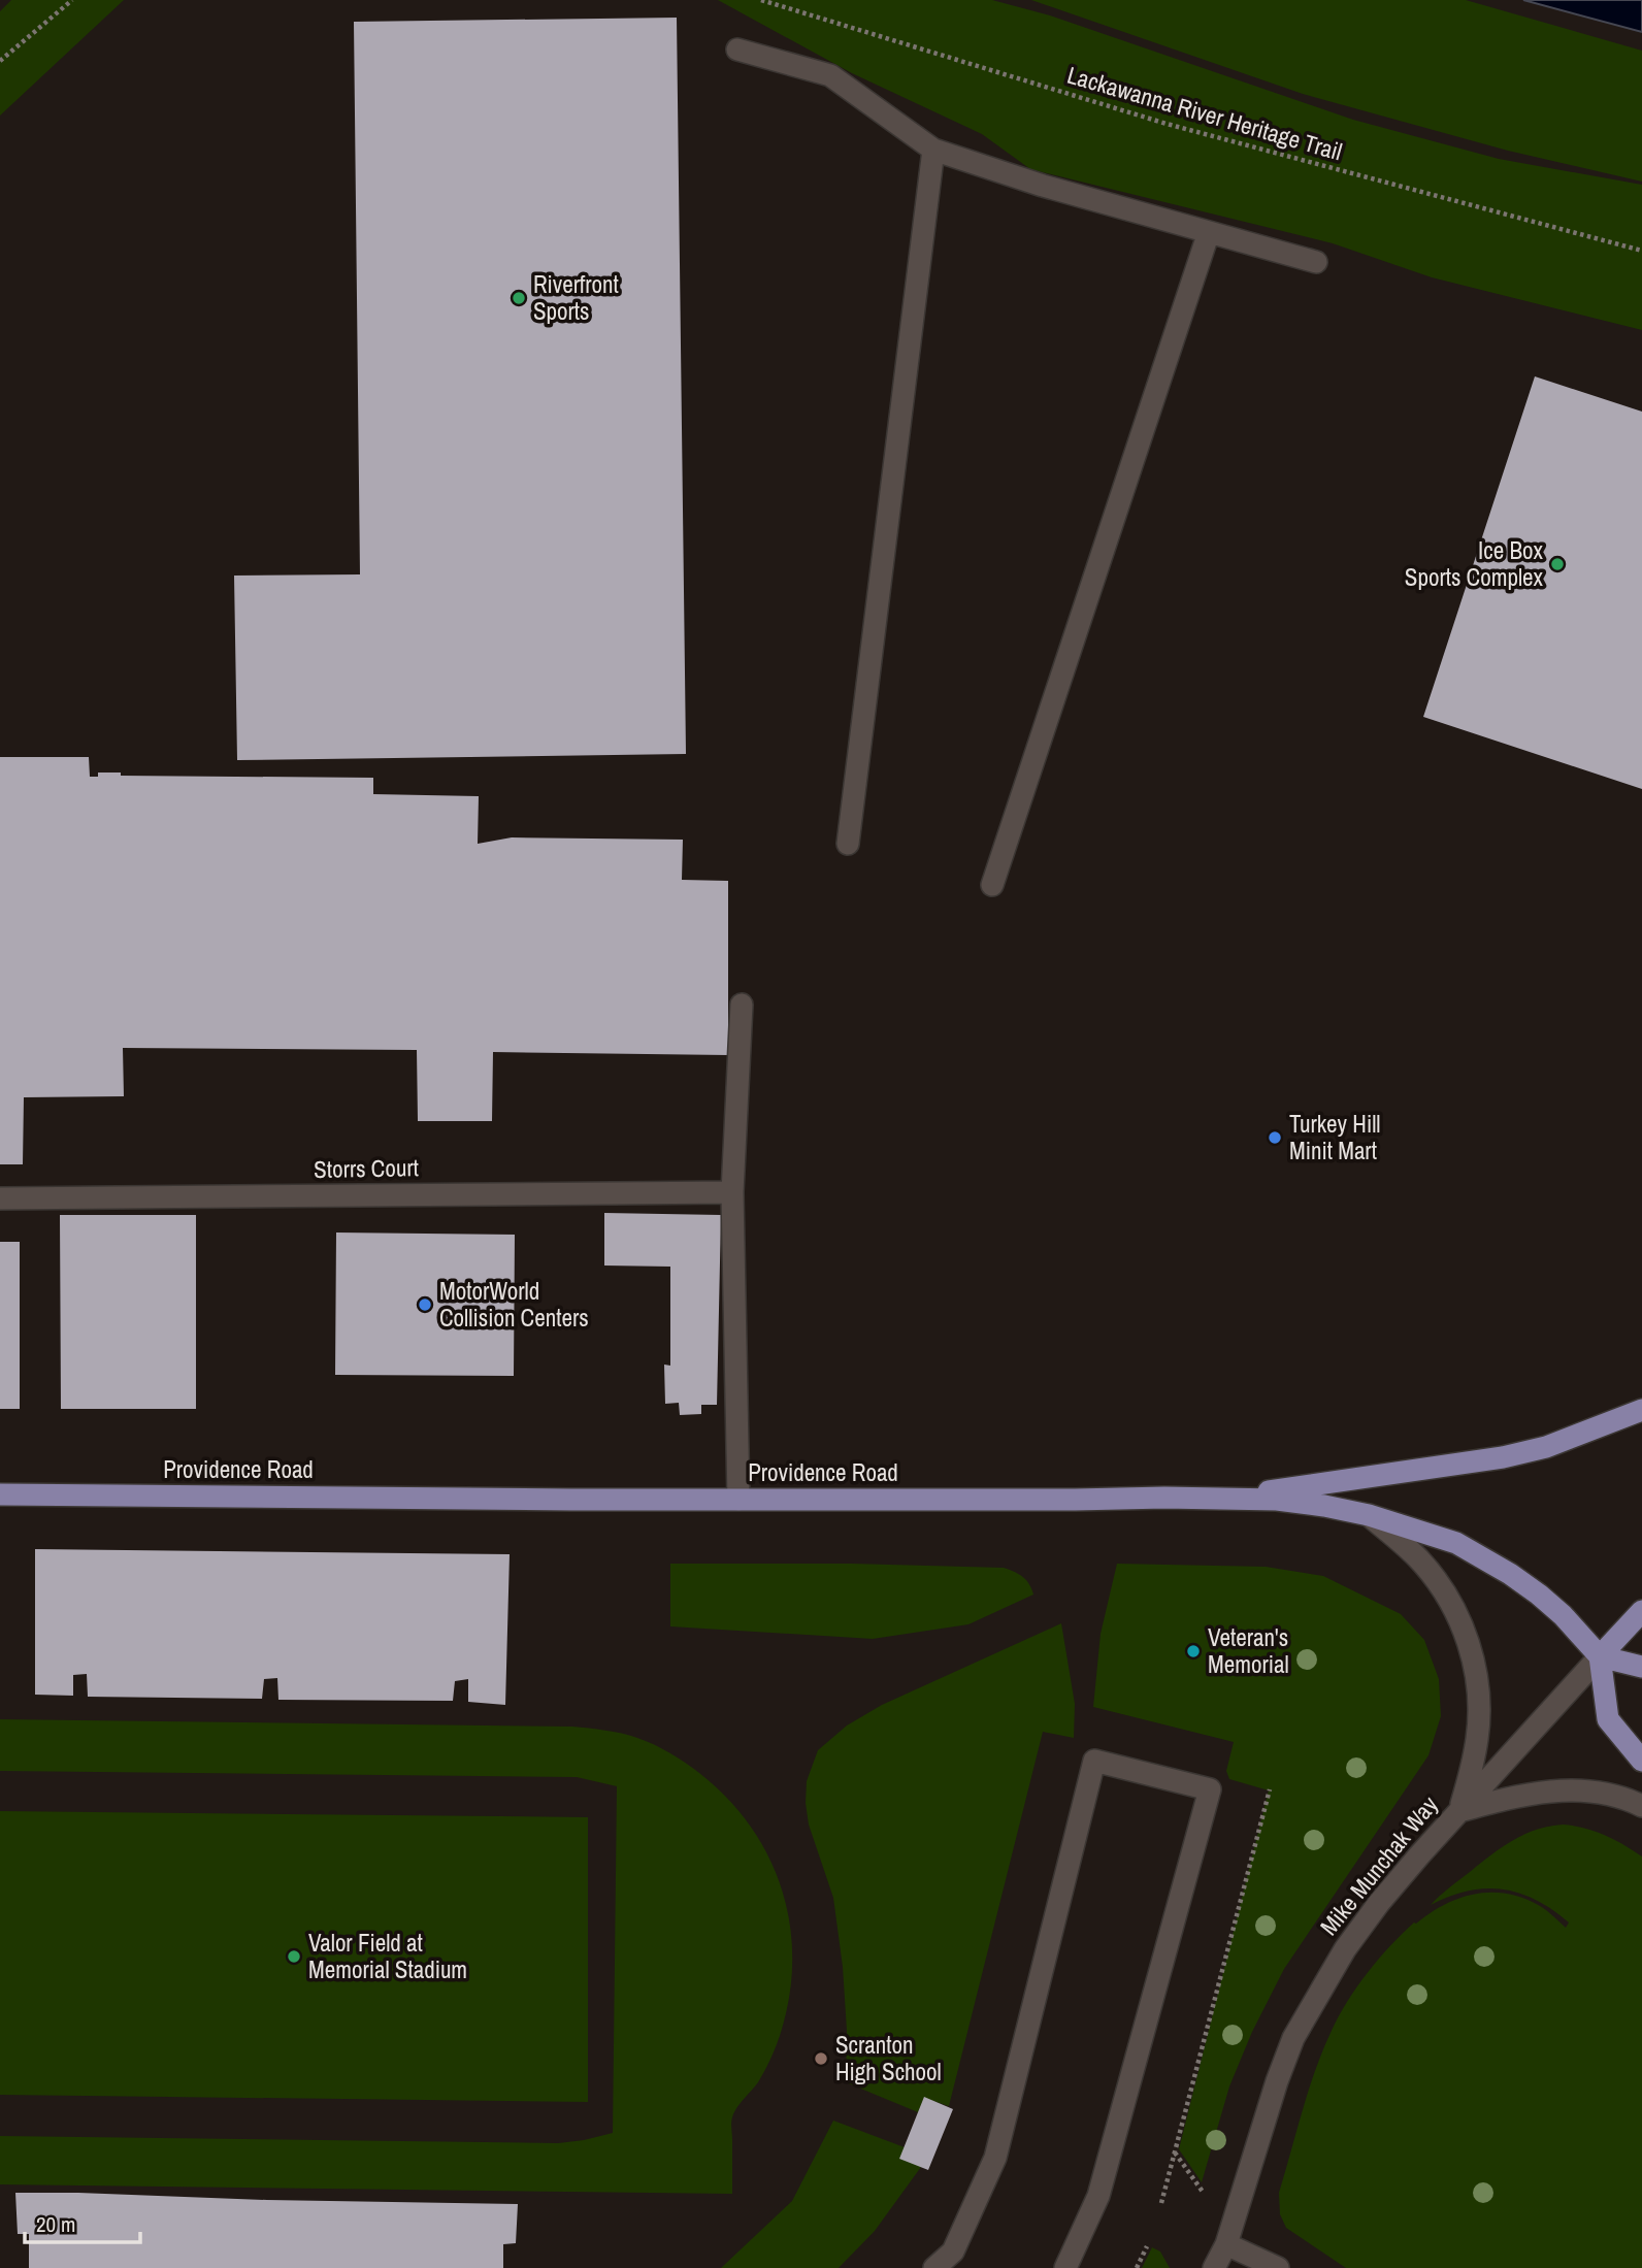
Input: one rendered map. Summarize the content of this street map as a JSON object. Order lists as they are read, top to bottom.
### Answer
{
  "streets": {
    "main road": ["Providence Road"],
    "lane": ["Storrs Court", "Mike Munchak Way"],
    "path": ["Lackawanna River Heritage Trail"]
  },
  "crossings": [
    ["Providence Road", "Mike Munchak Way"]
  ],
  "places": [
    "Riverfront Sports",
    "Ice Box Sports Complex",
    "Turkey Hill Minit Mart",
    "MotorWorld Collision Centers",
    "Veteran's Memorial",
    "Valor Field at Memorial Stadium",
    "Scranton High School"
  ],
  "scale_bar": "20 m"
}
